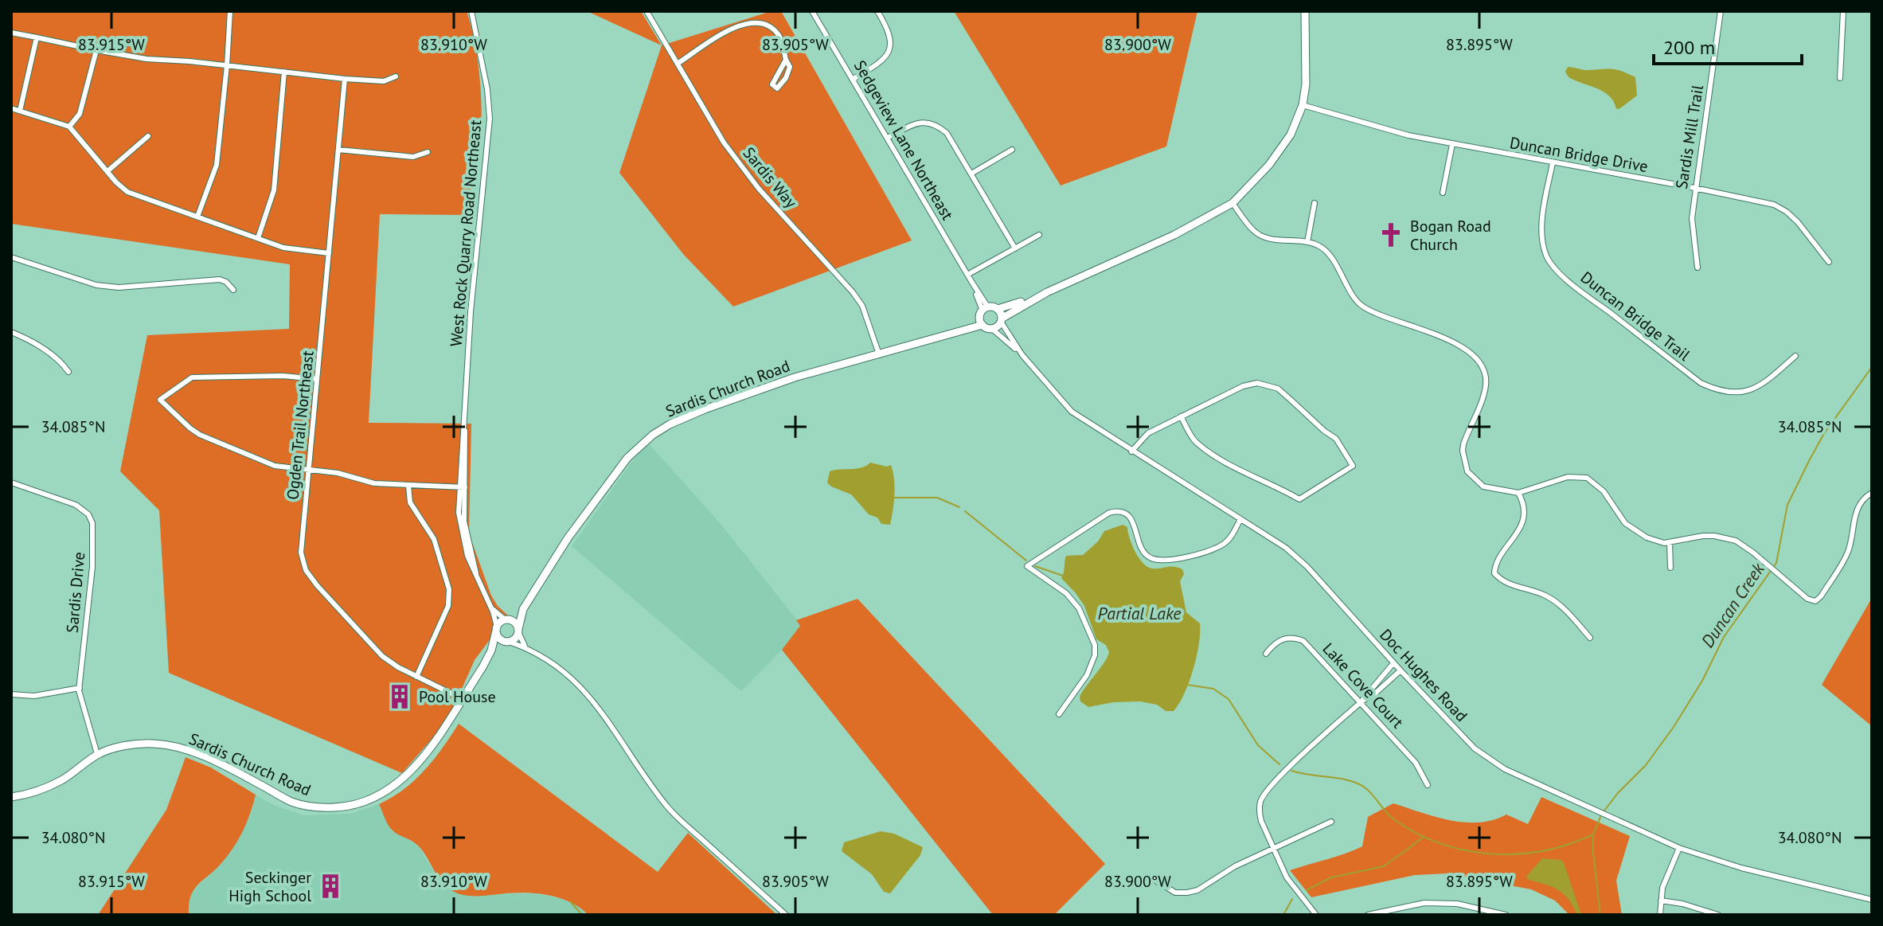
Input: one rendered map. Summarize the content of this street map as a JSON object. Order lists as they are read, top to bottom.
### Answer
{
  "streets": {
    "street": [
      "Sardis Mill Trail",
      "Sedgeview Lane Northeast",
      "Duncan Bridge Drive",
      "Sardis Way",
      "West Rock Quarry Road Northeast",
      "Duncan Bridge Trail",
      "Sardis Church Road",
      "Ogden Trail Northeast",
      "Sardis Drive",
      "Doc Hughes Road",
      "Lake Cove Court"
    ]
  },
  "crossings": [
    ["Sardis Mill Trail", "Duncan Bridge Drive"],
    ["Sedgeview Lane Northeast", "Sardis Church Road"],
    ["Duncan Bridge Drive", "Duncan Bridge Trail"],
    ["Sardis Way", "Sardis Church Road"],
    ["West Rock Quarry Road Northeast", "Sardis Church Road"],
    ["Sardis Church Road", "Ogden Trail Northeast"],
    ["Sardis Church Road", "Sardis Drive"]
  ],
  "water": ["Duncan Creek", "Partial Lake"],
  "places": {
    "church": ["Bogan Road Church"],
    "building": ["Pool House", "Seckinger High School"]
  },
  "scale_bar": "200 m",
  "coordinates": [
    "83.915°W",
    "83.910°W",
    "83.905°W",
    "83.900°W",
    "83.895°W",
    "34.085°N",
    "34.080°N"
  ]
}
